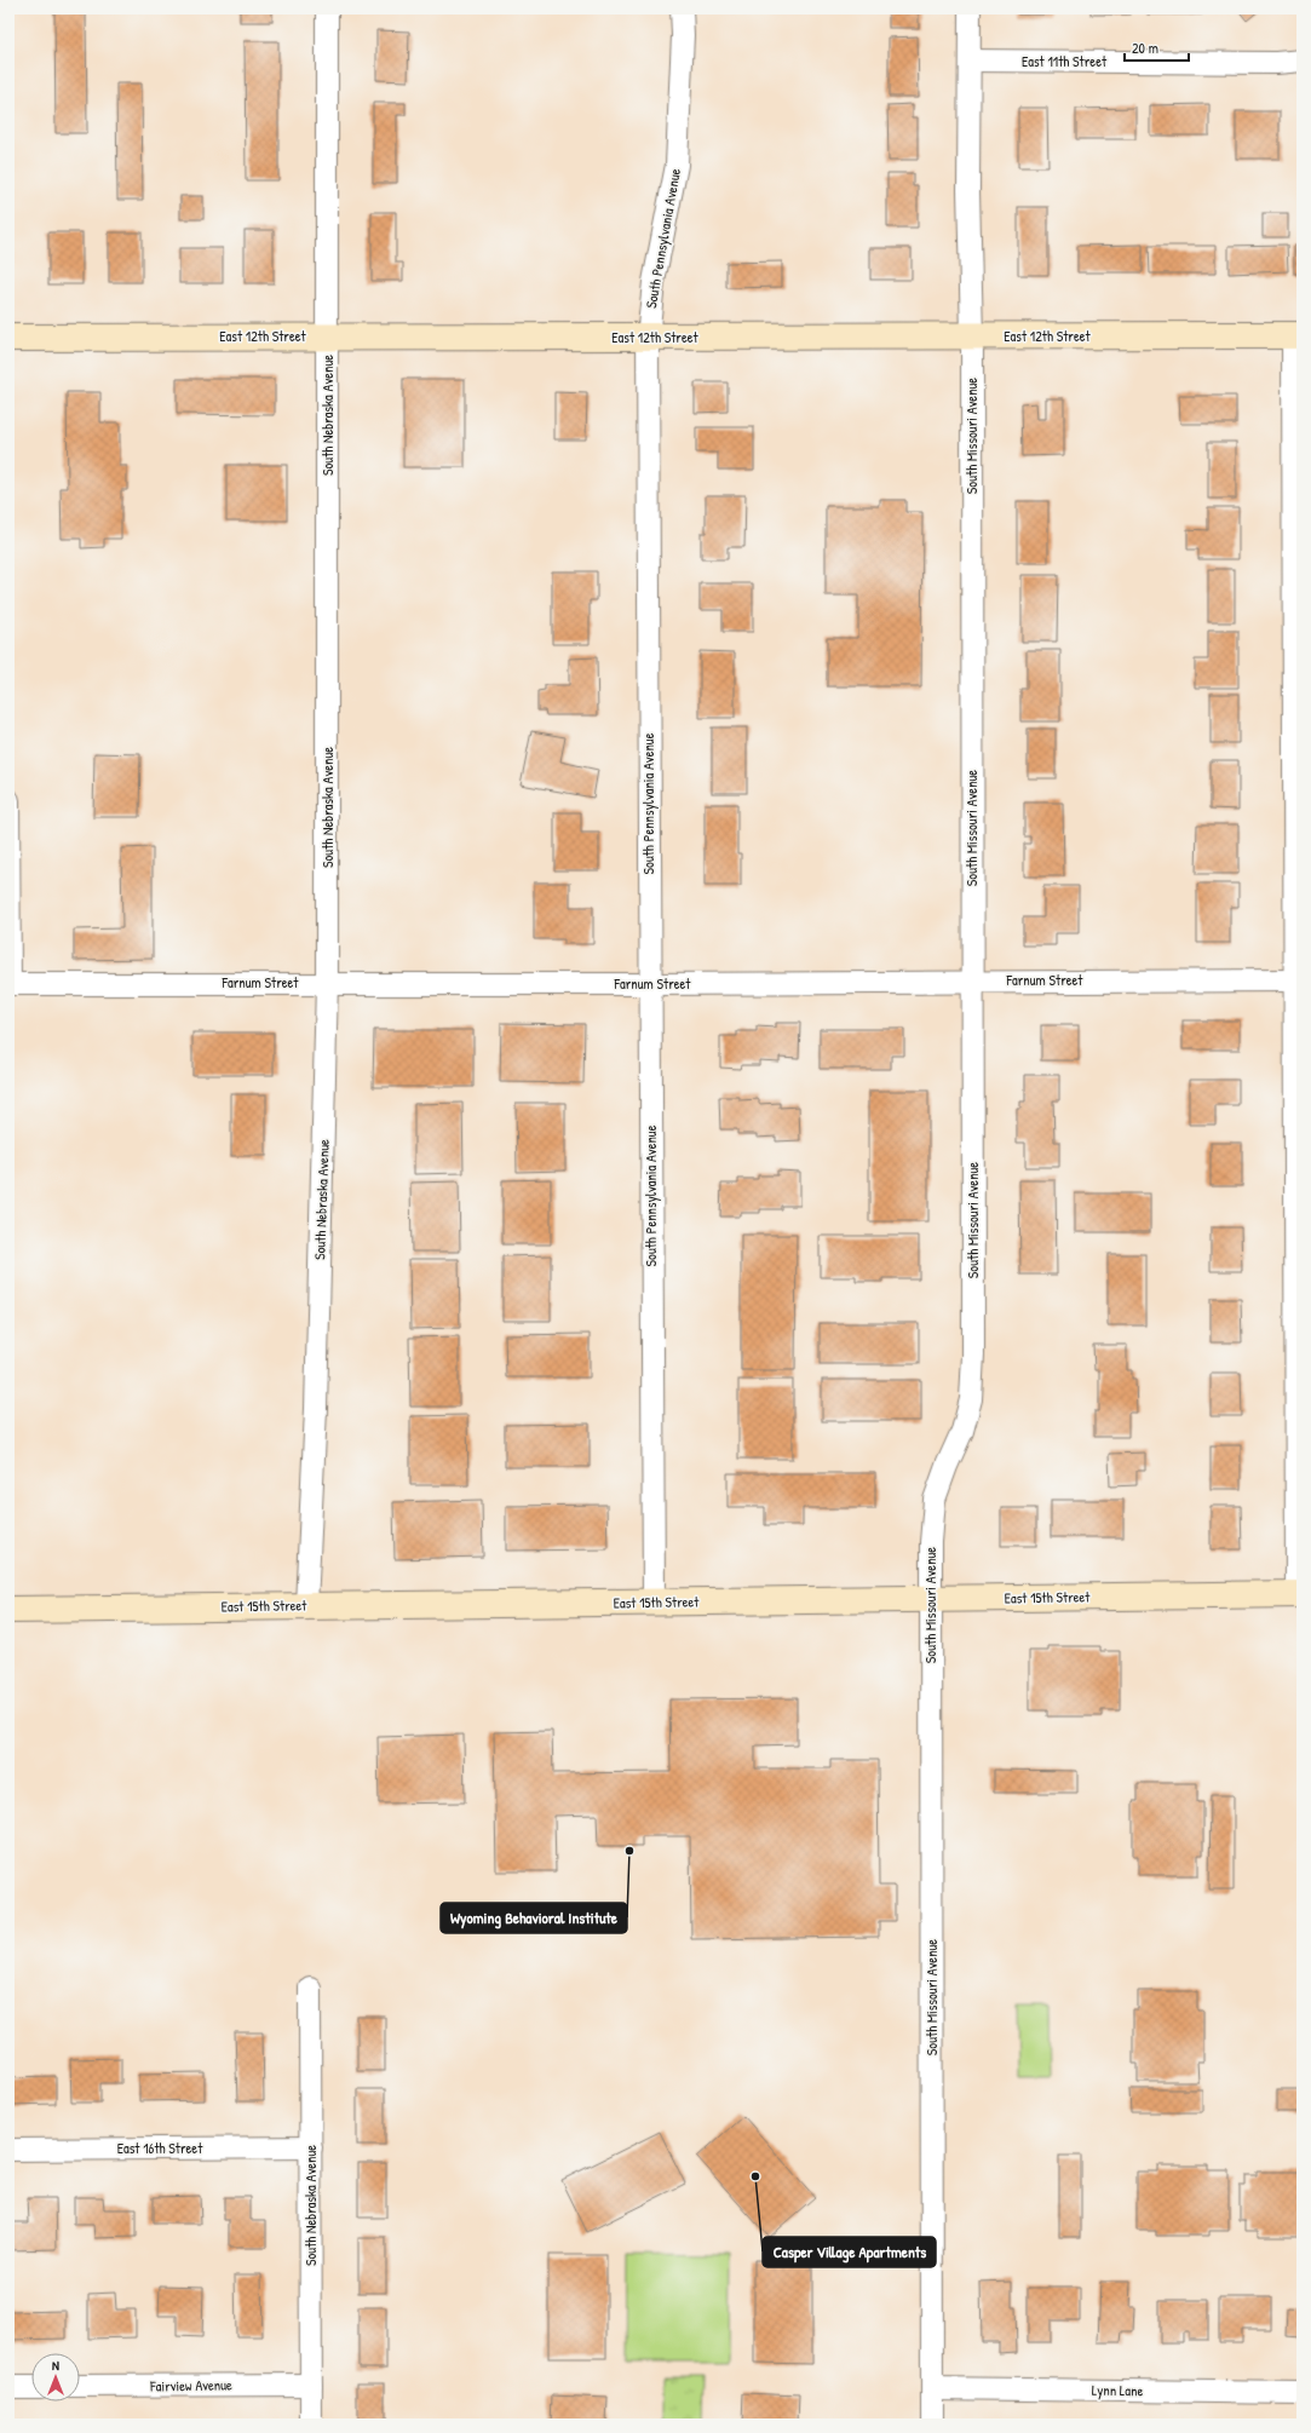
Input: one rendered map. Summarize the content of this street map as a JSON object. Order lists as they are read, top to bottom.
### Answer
{
  "streets": {
    "main road": ["East 12th Street", "East 15th Street"],
    "street": [
      "East 11th Street",
      "South Pennsylvania Avenue",
      "South Nebraska Avenue",
      "South Missouri Avenue",
      "Farnum Street",
      "East 16th Street",
      "Fairview Avenue",
      "Lynn Lane"
    ]
  },
  "crossings": [
    ["East 11th Street", "South Missouri Avenue"],
    ["South Pennsylvania Avenue", "East 12th Street"],
    ["South Pennsylvania Avenue", "Farnum Street"],
    ["South Pennsylvania Avenue", "East 15th Street"],
    ["East 12th Street", "South Nebraska Avenue"],
    ["East 12th Street", "South Missouri Avenue"],
    ["South Nebraska Avenue", "Farnum Street"],
    ["South Nebraska Avenue", "East 15th Street"],
    ["South Nebraska Avenue", "East 16th Street"],
    ["South Nebraska Avenue", "Fairview Avenue"],
    ["South Missouri Avenue", "Farnum Street"],
    ["South Missouri Avenue", "East 15th Street"],
    ["South Missouri Avenue", "Lynn Lane"]
  ],
  "places": ["Wyoming Behavioral Institute", "Casper Village Apartments"],
  "scale_bar": "20 m",
  "north": "top"
}
